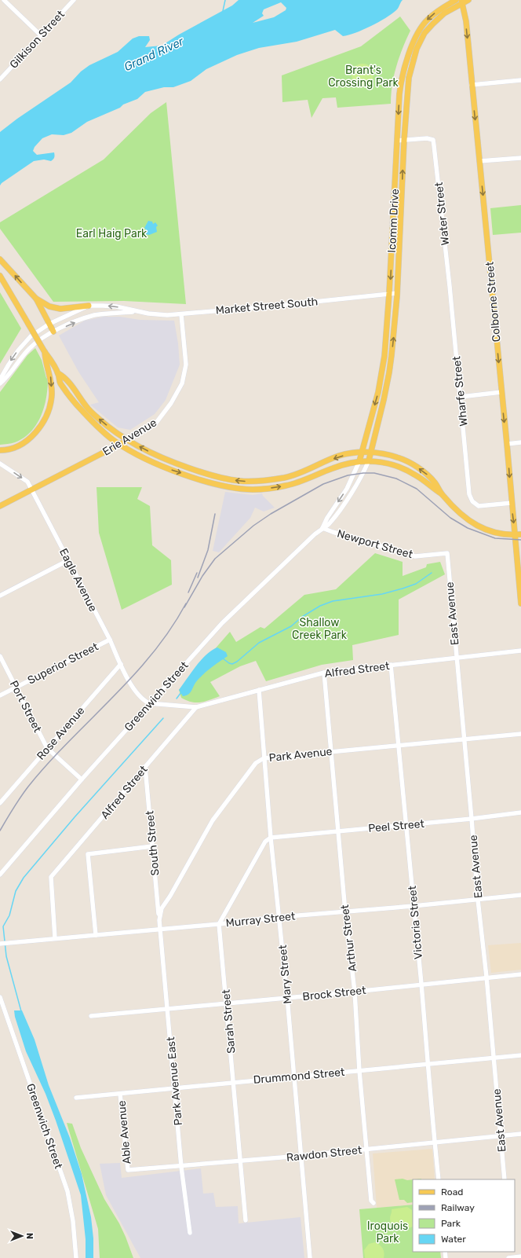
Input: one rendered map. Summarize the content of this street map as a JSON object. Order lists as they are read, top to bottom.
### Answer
{
  "streets": {
    "main road": ["Icomm Drive", "Colborne Street", "Erie Avenue"],
    "street": [
      "Gilkison Street",
      "Water Street",
      "Market Street South",
      "Wharfe Street",
      "Newport Street",
      "Eagle Avenue",
      "East Avenue",
      "Superior Street",
      "Alfred Street",
      "Greenwich Street",
      "Port Street",
      "Rose Avenue",
      "Park Avenue",
      "Peel Street",
      "South Street",
      "Murray Street",
      "Victoria Street",
      "Arthur Street",
      "Mary Street",
      "Brock Street",
      "Sarah Street",
      "Drummond Street",
      "Park Avenue East",
      "Able Avenue",
      "Rawdon Street"
    ]
  },
  "crossings": [
    ["Water Street", "Icomm Drive"],
    ["Water Street", "Wharfe Street"],
    ["Icomm Drive", "Colborne Street"],
    ["Icomm Drive", "Market Street South"],
    ["Icomm Drive", "Greenwich Street"],
    ["Colborne Street", "Wharfe Street"],
    ["Market Street South", "Erie Avenue"],
    ["Erie Avenue", "Eagle Avenue"],
    ["Newport Street", "East Avenue"],
    ["Newport Street", "Greenwich Street"],
    ["Eagle Avenue", "Superior Street"],
    ["Eagle Avenue", "Alfred Street"],
    ["Eagle Avenue", "Greenwich Street"],
    ["Eagle Avenue", "Rose Avenue"],
    ["East Avenue", "Alfred Street"],
    ["East Avenue", "Park Avenue"],
    ["East Avenue", "Peel Street"],
    ["East Avenue", "Murray Street"],
    ["East Avenue", "Brock Street"],
    ["East Avenue", "Drummond Street"],
    ["East Avenue", "Rawdon Street"],
    ["Superior Street", "Port Street"],
    ["Alfred Street", "Greenwich Street"],
    ["Alfred Street", "South Street"],
    ["Alfred Street", "Murray Street"],
    ["Alfred Street", "Victoria Street"],
    ["Alfred Street", "Arthur Street"],
    ["Alfred Street", "Mary Street"],
    ["Greenwich Street", "Port Street"],
    ["Port Street", "Rose Avenue"],
    ["Park Avenue", "South Street"],
    ["Park Avenue", "Murray Street"],
    ["Park Avenue", "Victoria Street"],
    ["Park Avenue", "Arthur Street"],
    ["Park Avenue", "Mary Street"],
    ["Park Avenue", "Park Avenue East"],
    ["Peel Street", "Victoria Street"],
    ["Peel Street", "Arthur Street"],
    ["Peel Street", "Mary Street"],
    ["Murray Street", "Victoria Street"],
    ["Murray Street", "Arthur Street"],
    ["Murray Street", "Mary Street"],
    ["Murray Street", "Sarah Street"],
    ["Murray Street", "Park Avenue East"],
    ["Victoria Street", "Brock Street"],
    ["Victoria Street", "Drummond Street"],
    ["Victoria Street", "Rawdon Street"],
    ["Arthur Street", "Brock Street"],
    ["Arthur Street", "Drummond Street"],
    ["Arthur Street", "Rawdon Street"],
    ["Mary Street", "Brock Street"],
    ["Mary Street", "Drummond Street"],
    ["Mary Street", "Rawdon Street"],
    ["Brock Street", "Sarah Street"],
    ["Brock Street", "Park Avenue East"],
    ["Sarah Street", "Drummond Street"],
    ["Sarah Street", "Rawdon Street"],
    ["Drummond Street", "Park Avenue East"],
    ["Drummond Street", "Able Avenue"],
    ["Park Avenue East", "Rawdon Street"],
    ["Able Avenue", "Rawdon Street"]
  ],
  "one_way": ["Colborne Street"],
  "water": ["Grand River"],
  "parks": [
    "Brant's Crossing Park",
    "Earl Haig Park",
    "Shallow Creek Park",
    "Iroquois Park"
  ],
  "legend": [
    "Road",
    "Railway",
    "Park",
    "Water"
  ],
  "north": "right"
}
